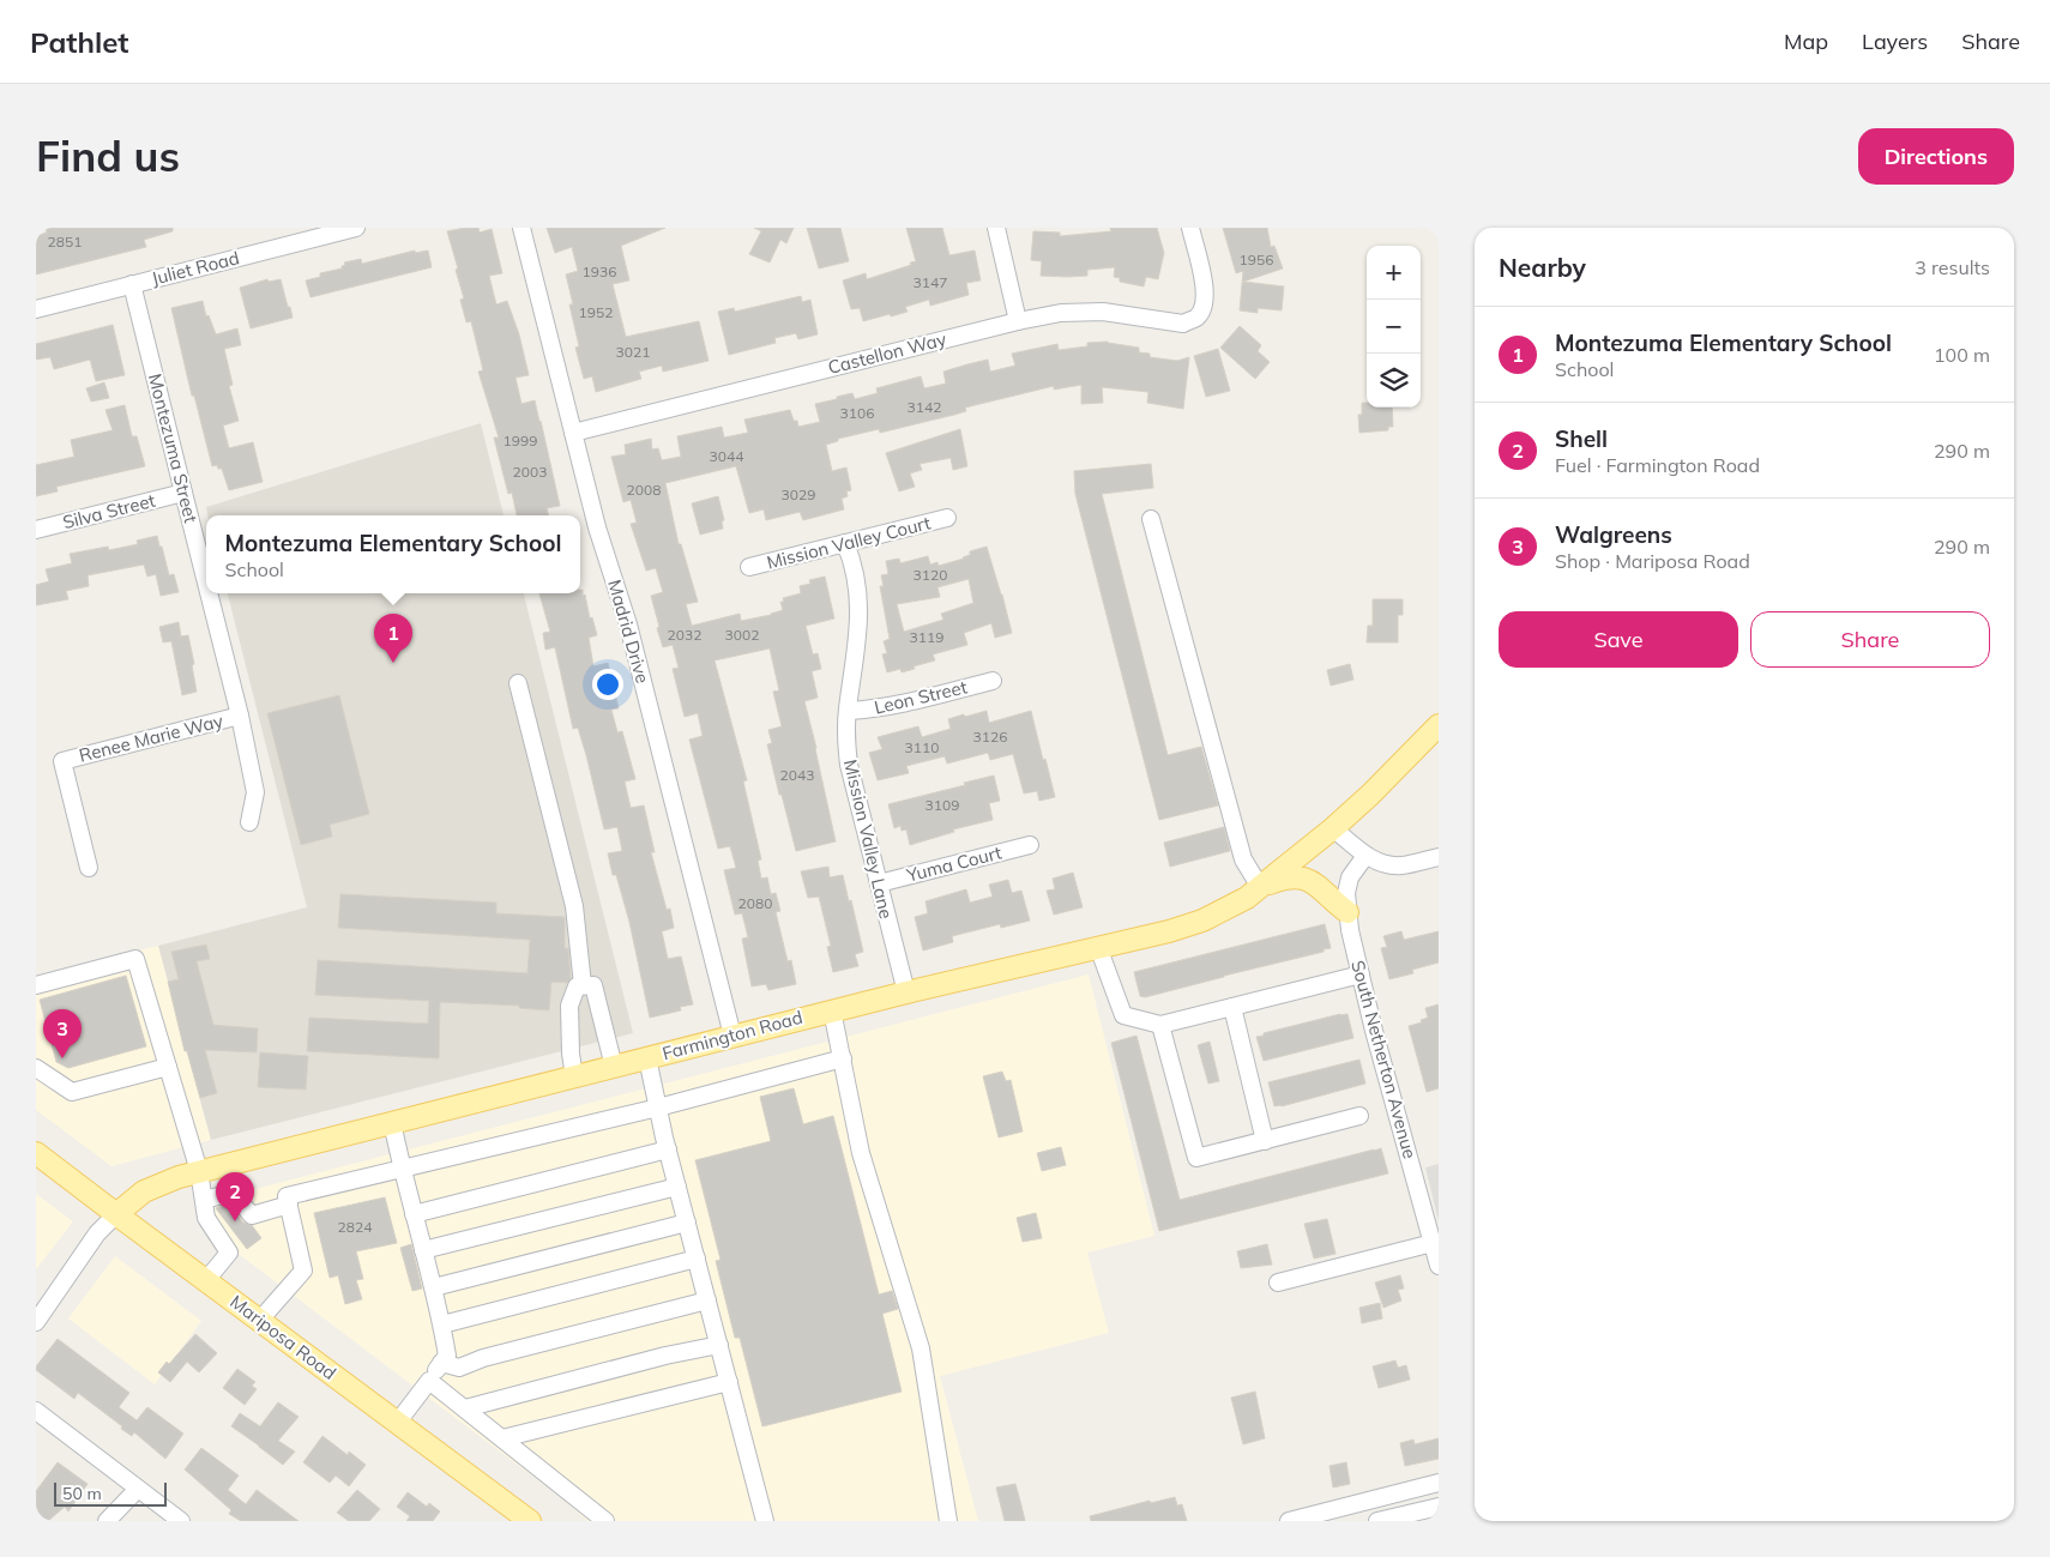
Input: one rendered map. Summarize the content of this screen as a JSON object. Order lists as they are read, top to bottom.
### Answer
{
  "streets": {
    "main road": ["Farmington Road", "Mariposa Road"],
    "street": [
      "Juliet Road",
      "Castellon Way",
      "Montezuma Street",
      "Silva Street",
      "Mission Valley Court",
      "Madrid Drive",
      "Leon Street",
      "Renee Marie Way",
      "Mission Valley Lane",
      "Yuma Court",
      "South Netherton Avenue"
    ]
  },
  "crossings": [
    ["Juliet Road", "Montezuma Street"],
    ["Castellon Way", "Madrid Drive"],
    ["Montezuma Street", "Silva Street"],
    ["Montezuma Street", "Renee Marie Way"],
    ["Mission Valley Court", "Mission Valley Lane"],
    ["Madrid Drive", "Farmington Road"],
    ["Leon Street", "Mission Valley Lane"],
    ["Mission Valley Lane", "Yuma Court"],
    ["Mission Valley Lane", "Farmington Road"],
    ["Farmington Road", "Mariposa Road"]
  ],
  "house_numbers": [
    "2851",
    "1956",
    "1936",
    "3147",
    "1952",
    "3021",
    "3142",
    "3106",
    "1999",
    "3044",
    "2003",
    "2008",
    "3029",
    "3120",
    "2032",
    "3002",
    "3119",
    "3126",
    "3110",
    "2043",
    "3109",
    "2080",
    "2824"
  ],
  "scale_bar": "50 m",
  "page": {
    "header": "Pathlet",
    "nav": ["Map", "Layers", "Share"],
    "buttons": [
      "Directions",
      ["Save", "Share"]
    ],
    "title": "Find us",
    "heading": ["Nearby", "3 results"],
    "map_buttons": ["+", "−"],
    "list": [
      {
        "mark": "1",
        "name": "Montezuma Elementary School",
        "note": "School",
        "value": "100 m"
      },
      {
        "mark": "2",
        "name": "Shell",
        "note": "Fuel · Farmington Road",
        "value": "290 m"
      },
      {
        "mark": "3",
        "name": "Walgreens",
        "note": "Shop · Mariposa Road",
        "value": "290 m"
      }
    ],
    "popup": ["Montezuma Elementary School", "School"],
    "pins": ["1", "3", "2"],
    "scale": "50 m"
  }
}
